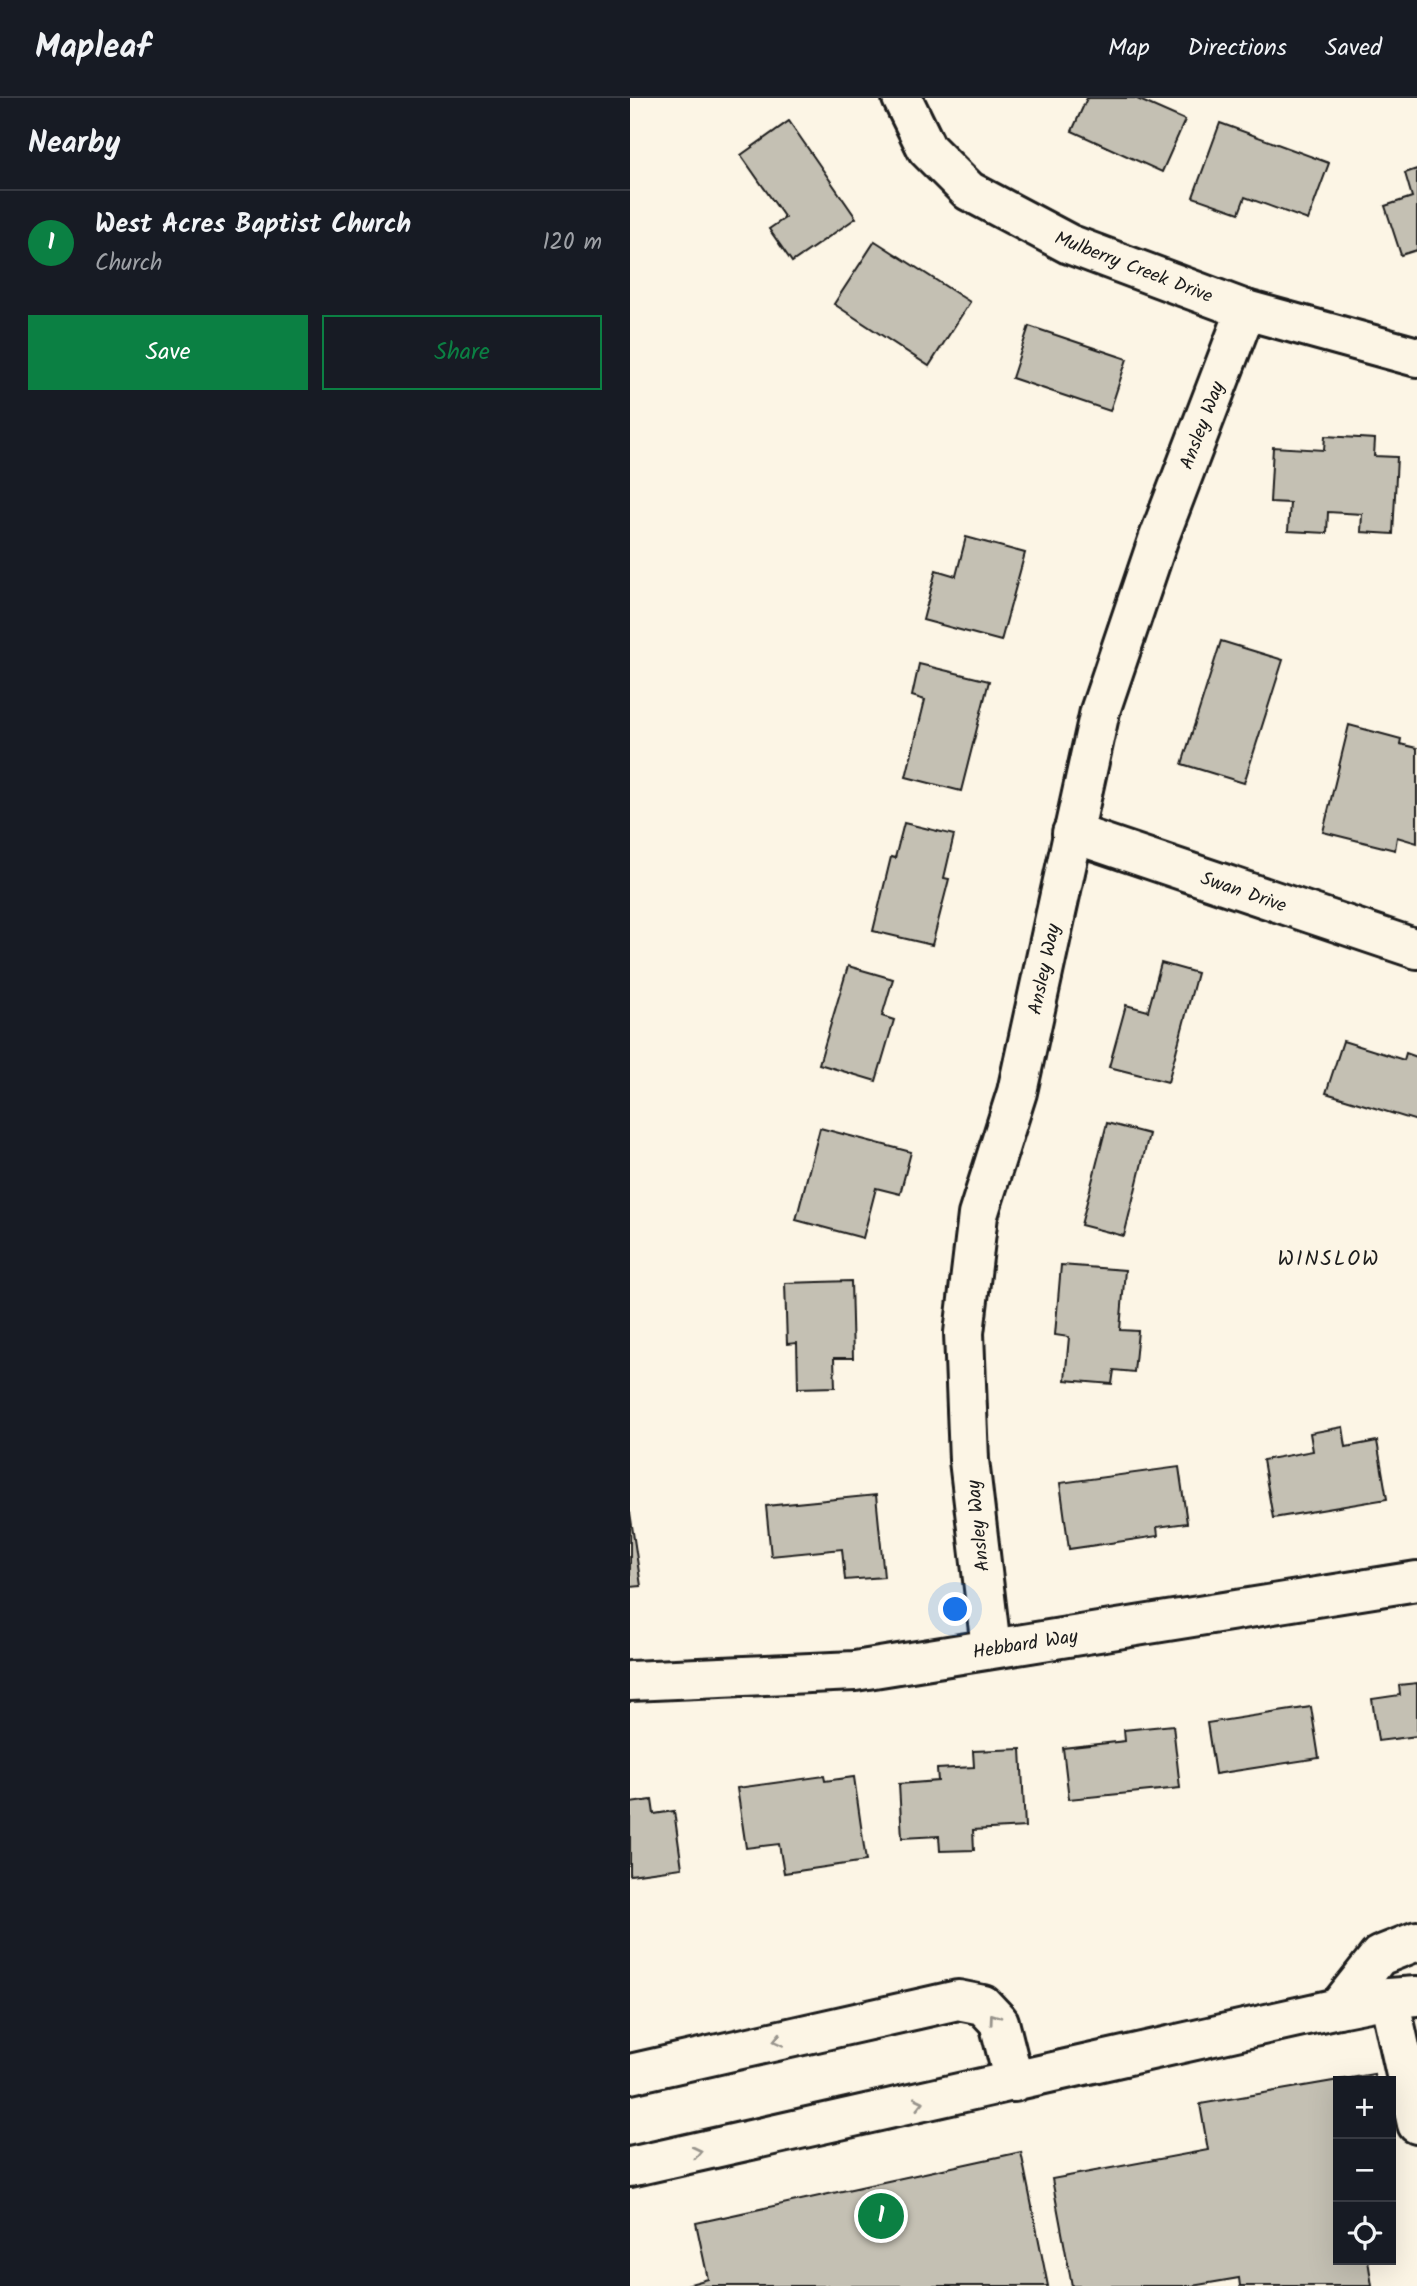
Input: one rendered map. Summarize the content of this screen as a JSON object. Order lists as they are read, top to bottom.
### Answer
{
  "streets": {
    "street": [
      "Mulberry Creek Drive",
      "Ansley Way",
      "Swan Drive",
      "Hebbard Way"
    ]
  },
  "crossings": [
    ["Mulberry Creek Drive", "Ansley Way"],
    ["Ansley Way", "Swan Drive"],
    ["Ansley Way", "Hebbard Way"]
  ],
  "districts": ["WINSLOW"],
  "page": {
    "header": "Mapleaf",
    "nav": ["Map", "Directions", "Saved"],
    "heading": "Nearby",
    "list": [
      {
        "mark": "1",
        "name": "West Acres Baptist Church",
        "note": "Church",
        "value": "120 m"
      }
    ],
    "buttons": ["Save", "Share"],
    "map_buttons": ["+", "−"],
    "pins": "1"
  }
}
